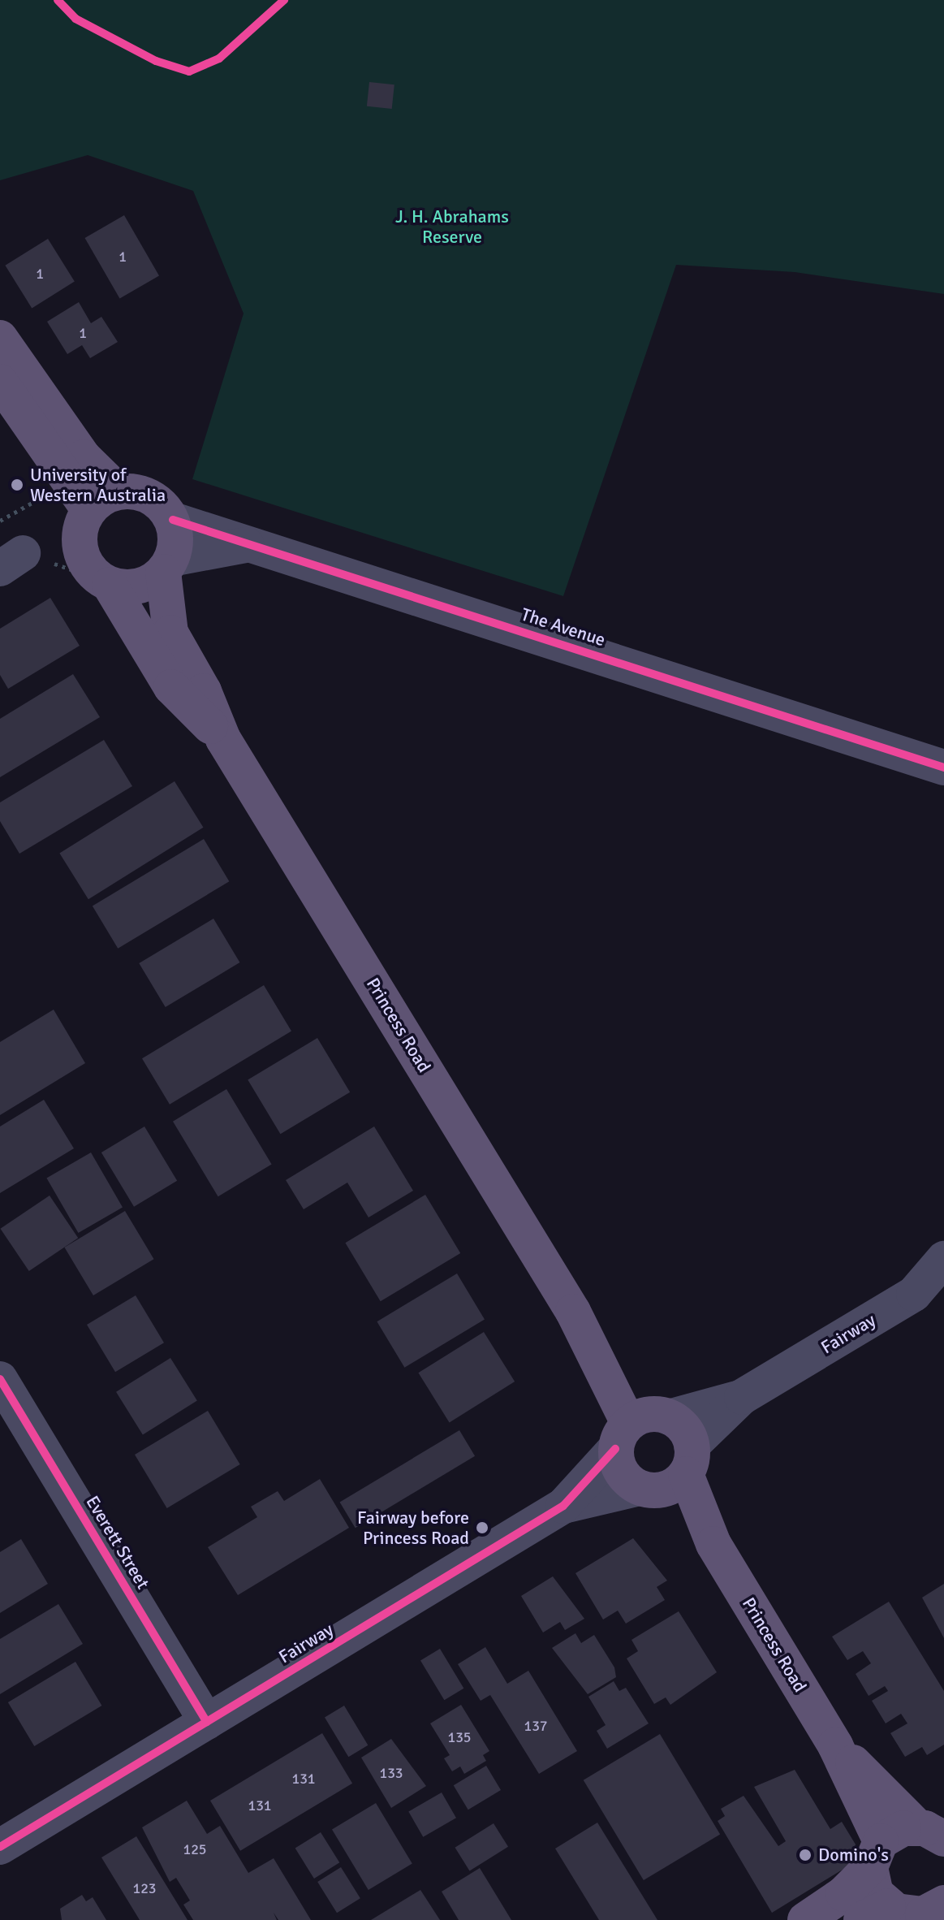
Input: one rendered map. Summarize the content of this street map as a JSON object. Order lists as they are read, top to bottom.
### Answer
{
  "streets": {
    "main road": ["Princess Road"],
    "street": ["The Avenue", "Fairway", "Everett Street"]
  },
  "crossings": [
    ["The Avenue", "Princess Road"],
    ["Princess Road", "Fairway"],
    ["Fairway", "Everett Street"]
  ],
  "parks": ["J. H. Abrahams Reserve"],
  "places": ["University of Western Australia", "Fairway before Princess Road", "Domino's"],
  "house_numbers": [
    "1",
    "1",
    "1",
    "137",
    "135",
    "133",
    "131",
    "131",
    "125",
    "123"
  ]
}
